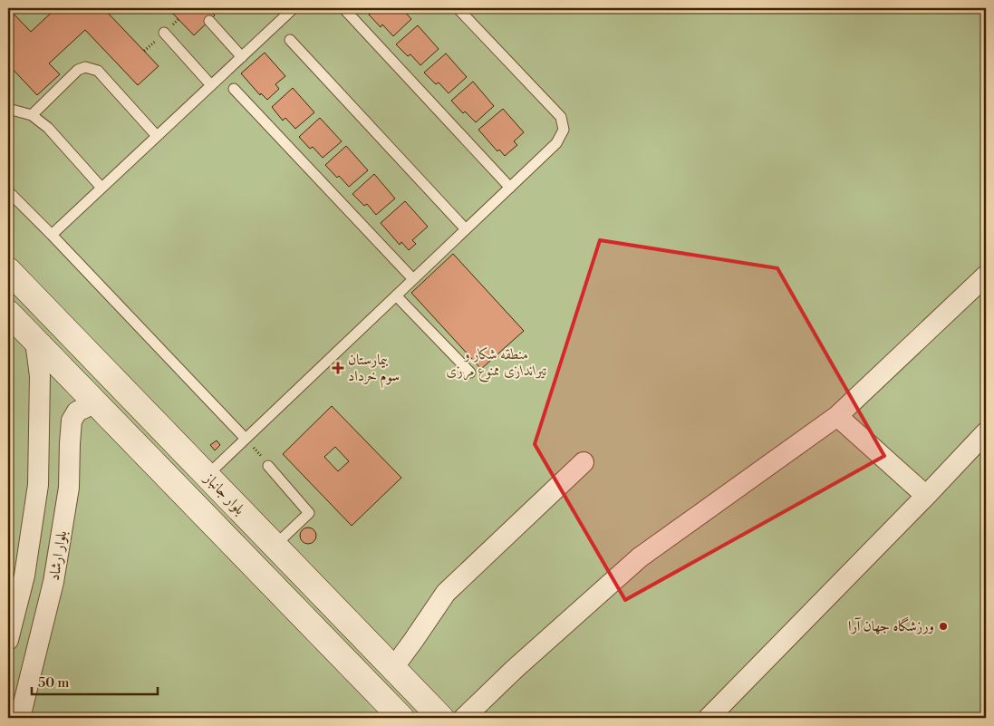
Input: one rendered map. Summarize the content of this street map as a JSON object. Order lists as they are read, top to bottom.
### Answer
{
  "streets": {
    "main road": ["بلوار جانباز"],
    "street": ["بلوار ارشاد"]
  },
  "crossings": [
    ["بلوار جانباز", "بلوار ارشاد"]
  ],
  "parks": ["منطقه شکار و تیراندازی ممنوع مرزی"],
  "places": {
    "health": ["بیمارستان سوم خرداد"],
    "other": ["ورزشگاه جهان آرا"]
  },
  "scale_bar": "50 m"
}
